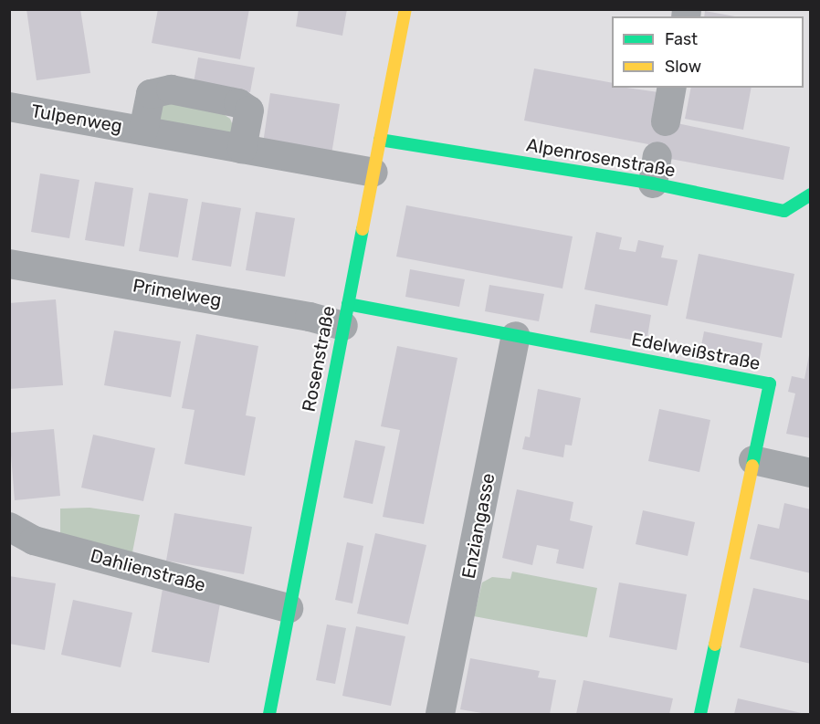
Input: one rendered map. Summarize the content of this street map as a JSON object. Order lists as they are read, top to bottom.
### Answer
{
  "streets": {
    "street": [
      "Tulpenweg",
      "Alpenrosenstraße",
      "Primelweg",
      "Edelweißstraße",
      "Rosenstraße",
      "Enziangasse",
      "Dahlienstraße"
    ]
  },
  "crossings": [
    ["Tulpenweg", "Rosenstraße"],
    ["Alpenrosenstraße", "Rosenstraße"],
    ["Primelweg", "Edelweißstraße"],
    ["Primelweg", "Rosenstraße"],
    ["Edelweißstraße", "Rosenstraße"],
    ["Edelweißstraße", "Enziangasse"],
    ["Rosenstraße", "Dahlienstraße"]
  ],
  "legend": ["Fast", "Slow"]
}
